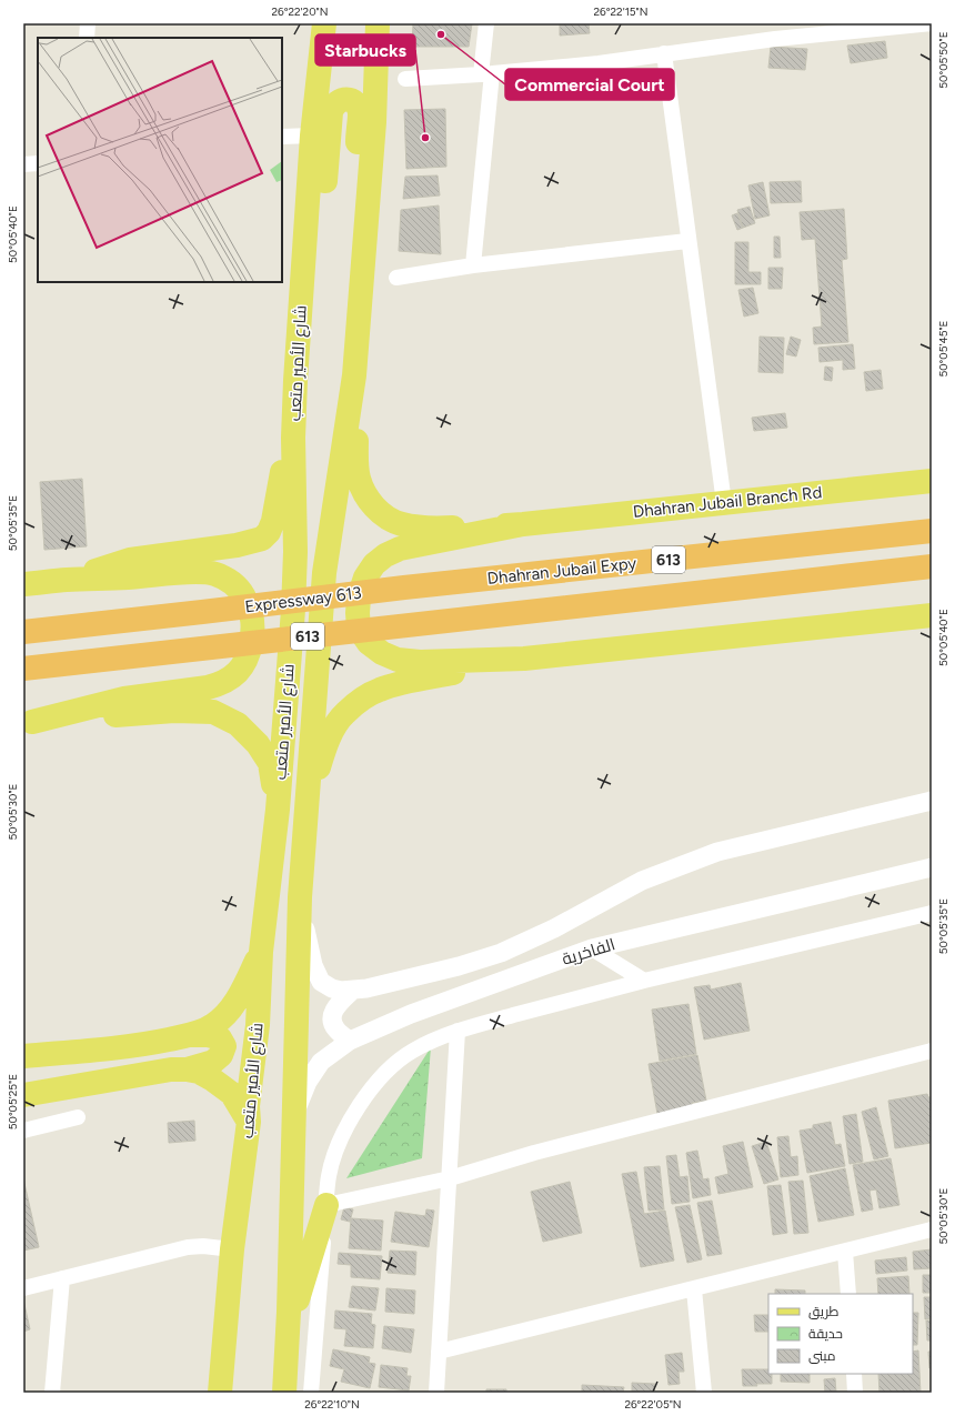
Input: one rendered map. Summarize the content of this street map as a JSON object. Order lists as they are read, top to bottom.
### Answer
{
  "streets": {
    "highway": ["613", "Dhahran Jubail Expy", "Expressway 613"],
    "main road": ["شارع الأمير متعب", "Dhahran Jubail Branch Rd"],
    "street": ["الفاخرية"]
  },
  "crossings": [
    ["شارع الأمير متعب", "الفاخرية"],
    ["Dhahran Jubail Expy", "Expressway 613"]
  ],
  "places": ["Commercial Court", "Starbucks"],
  "legend": ["طريق", "حديقة", "مبنى"],
  "coordinates": [
    "26°22'20\"N",
    "26°22'15\"N",
    "50°05'50\"E",
    "50°05'40\"E",
    "50°05'45\"E",
    "50°05'35\"E",
    "50°05'30\"E",
    "50°05'25\"E",
    "26°22'10\"N",
    "26°22'05\"N"
  ]
}
